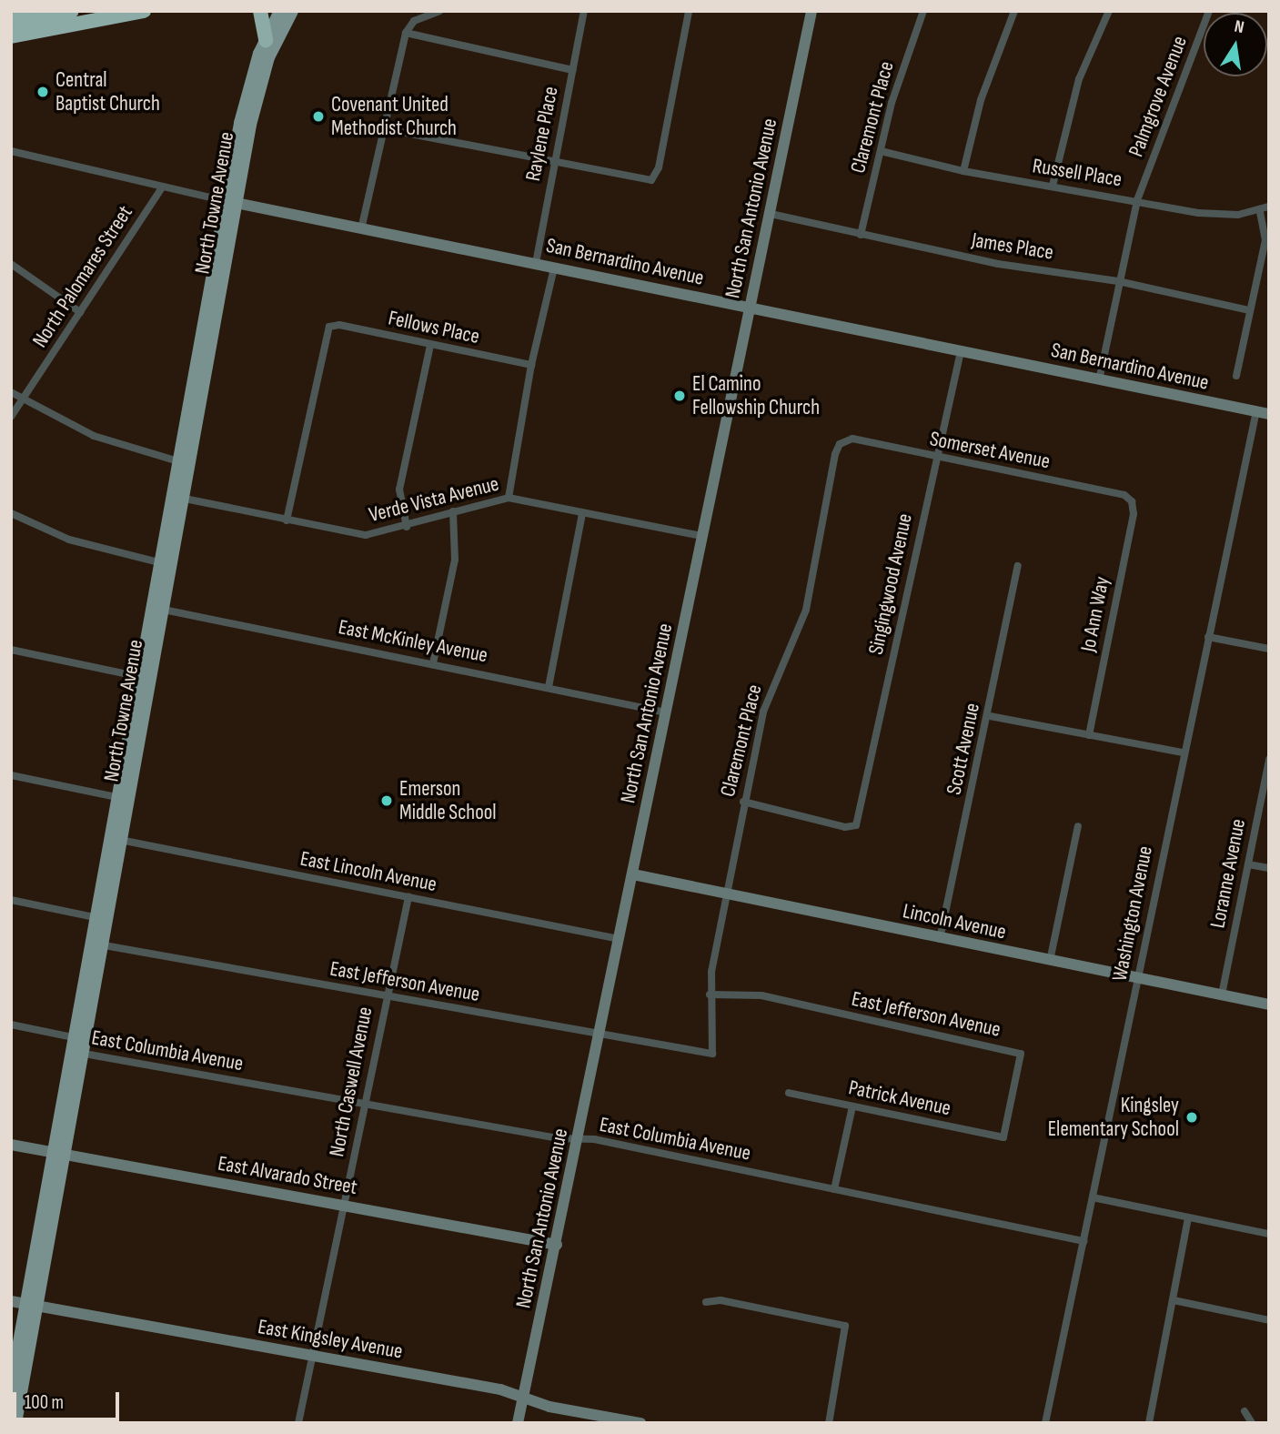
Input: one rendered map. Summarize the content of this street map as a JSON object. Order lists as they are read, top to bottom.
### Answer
{
  "streets": {
    "main road": [
      "North Towne Avenue",
      "North San Antonio Avenue",
      "San Bernardino Avenue",
      "Lincoln Avenue",
      "East Alvarado Street",
      "East Kingsley Avenue"
    ],
    "street": [
      "Palmgrove Avenue",
      "Claremont Place",
      "Raylene Place",
      "Russell Place",
      "James Place",
      "North Palomares Street",
      "Fellows Place",
      "Somerset Avenue",
      "Verde Vista Avenue",
      "Singingwood Avenue",
      "Jo Ann Way",
      "East McKinley Avenue",
      "Scott Avenue",
      "East Lincoln Avenue",
      "Loranne Avenue",
      "Washington Avenue",
      "East Jefferson Avenue",
      "East Columbia Avenue",
      "North Caswell Avenue",
      "Patrick Avenue"
    ]
  },
  "crossings": [
    ["Palmgrove Avenue", "Russell Place"],
    ["Palmgrove Avenue", "James Place"],
    ["Palmgrove Avenue", "San Bernardino Avenue"],
    ["Claremont Place", "Russell Place"],
    ["Claremont Place", "James Place"],
    ["Claremont Place", "Somerset Avenue"],
    ["Claremont Place", "Singingwood Avenue"],
    ["Claremont Place", "Lincoln Avenue"],
    ["Claremont Place", "East Jefferson Avenue"],
    ["Raylene Place", "San Bernardino Avenue"],
    ["North Towne Avenue", "San Bernardino Avenue"],
    ["North Towne Avenue", "Verde Vista Avenue"],
    ["North Towne Avenue", "East McKinley Avenue"],
    ["North Towne Avenue", "East Lincoln Avenue"],
    ["North Towne Avenue", "East Jefferson Avenue"],
    ["North Towne Avenue", "East Columbia Avenue"],
    ["North Towne Avenue", "East Alvarado Street"],
    ["North Towne Avenue", "East Kingsley Avenue"],
    ["North San Antonio Avenue", "James Place"],
    ["North San Antonio Avenue", "San Bernardino Avenue"],
    ["North San Antonio Avenue", "Verde Vista Avenue"],
    ["North San Antonio Avenue", "East McKinley Avenue"],
    ["North San Antonio Avenue", "East Lincoln Avenue"],
    ["North San Antonio Avenue", "Lincoln Avenue"],
    ["North San Antonio Avenue", "East Jefferson Avenue"],
    ["North San Antonio Avenue", "East Columbia Avenue"],
    ["North San Antonio Avenue", "East Alvarado Street"],
    ["North San Antonio Avenue", "East Kingsley Avenue"],
    ["San Bernardino Avenue", "North Palomares Street"],
    ["San Bernardino Avenue", "Singingwood Avenue"],
    ["San Bernardino Avenue", "Washington Avenue"],
    ["Fellows Place", "Verde Vista Avenue"],
    ["Somerset Avenue", "Singingwood Avenue"],
    ["Somerset Avenue", "Jo Ann Way"],
    ["Scott Avenue", "Lincoln Avenue"],
    ["East Lincoln Avenue", "North Caswell Avenue"],
    ["Loranne Avenue", "Lincoln Avenue"],
    ["Washington Avenue", "Lincoln Avenue"],
    ["Washington Avenue", "East Columbia Avenue"],
    ["East Jefferson Avenue", "North Caswell Avenue"],
    ["East Jefferson Avenue", "Patrick Avenue"],
    ["East Columbia Avenue", "North Caswell Avenue"],
    ["North Caswell Avenue", "East Alvarado Street"],
    ["North Caswell Avenue", "East Kingsley Avenue"]
  ],
  "places": [
    "Central Baptist Church",
    "Covenant United Methodist Church",
    "El Camino Fellowship Church",
    "Emerson Middle School",
    "Kingsley Elementary School"
  ],
  "scale_bar": "100 m",
  "north": "top"
}
